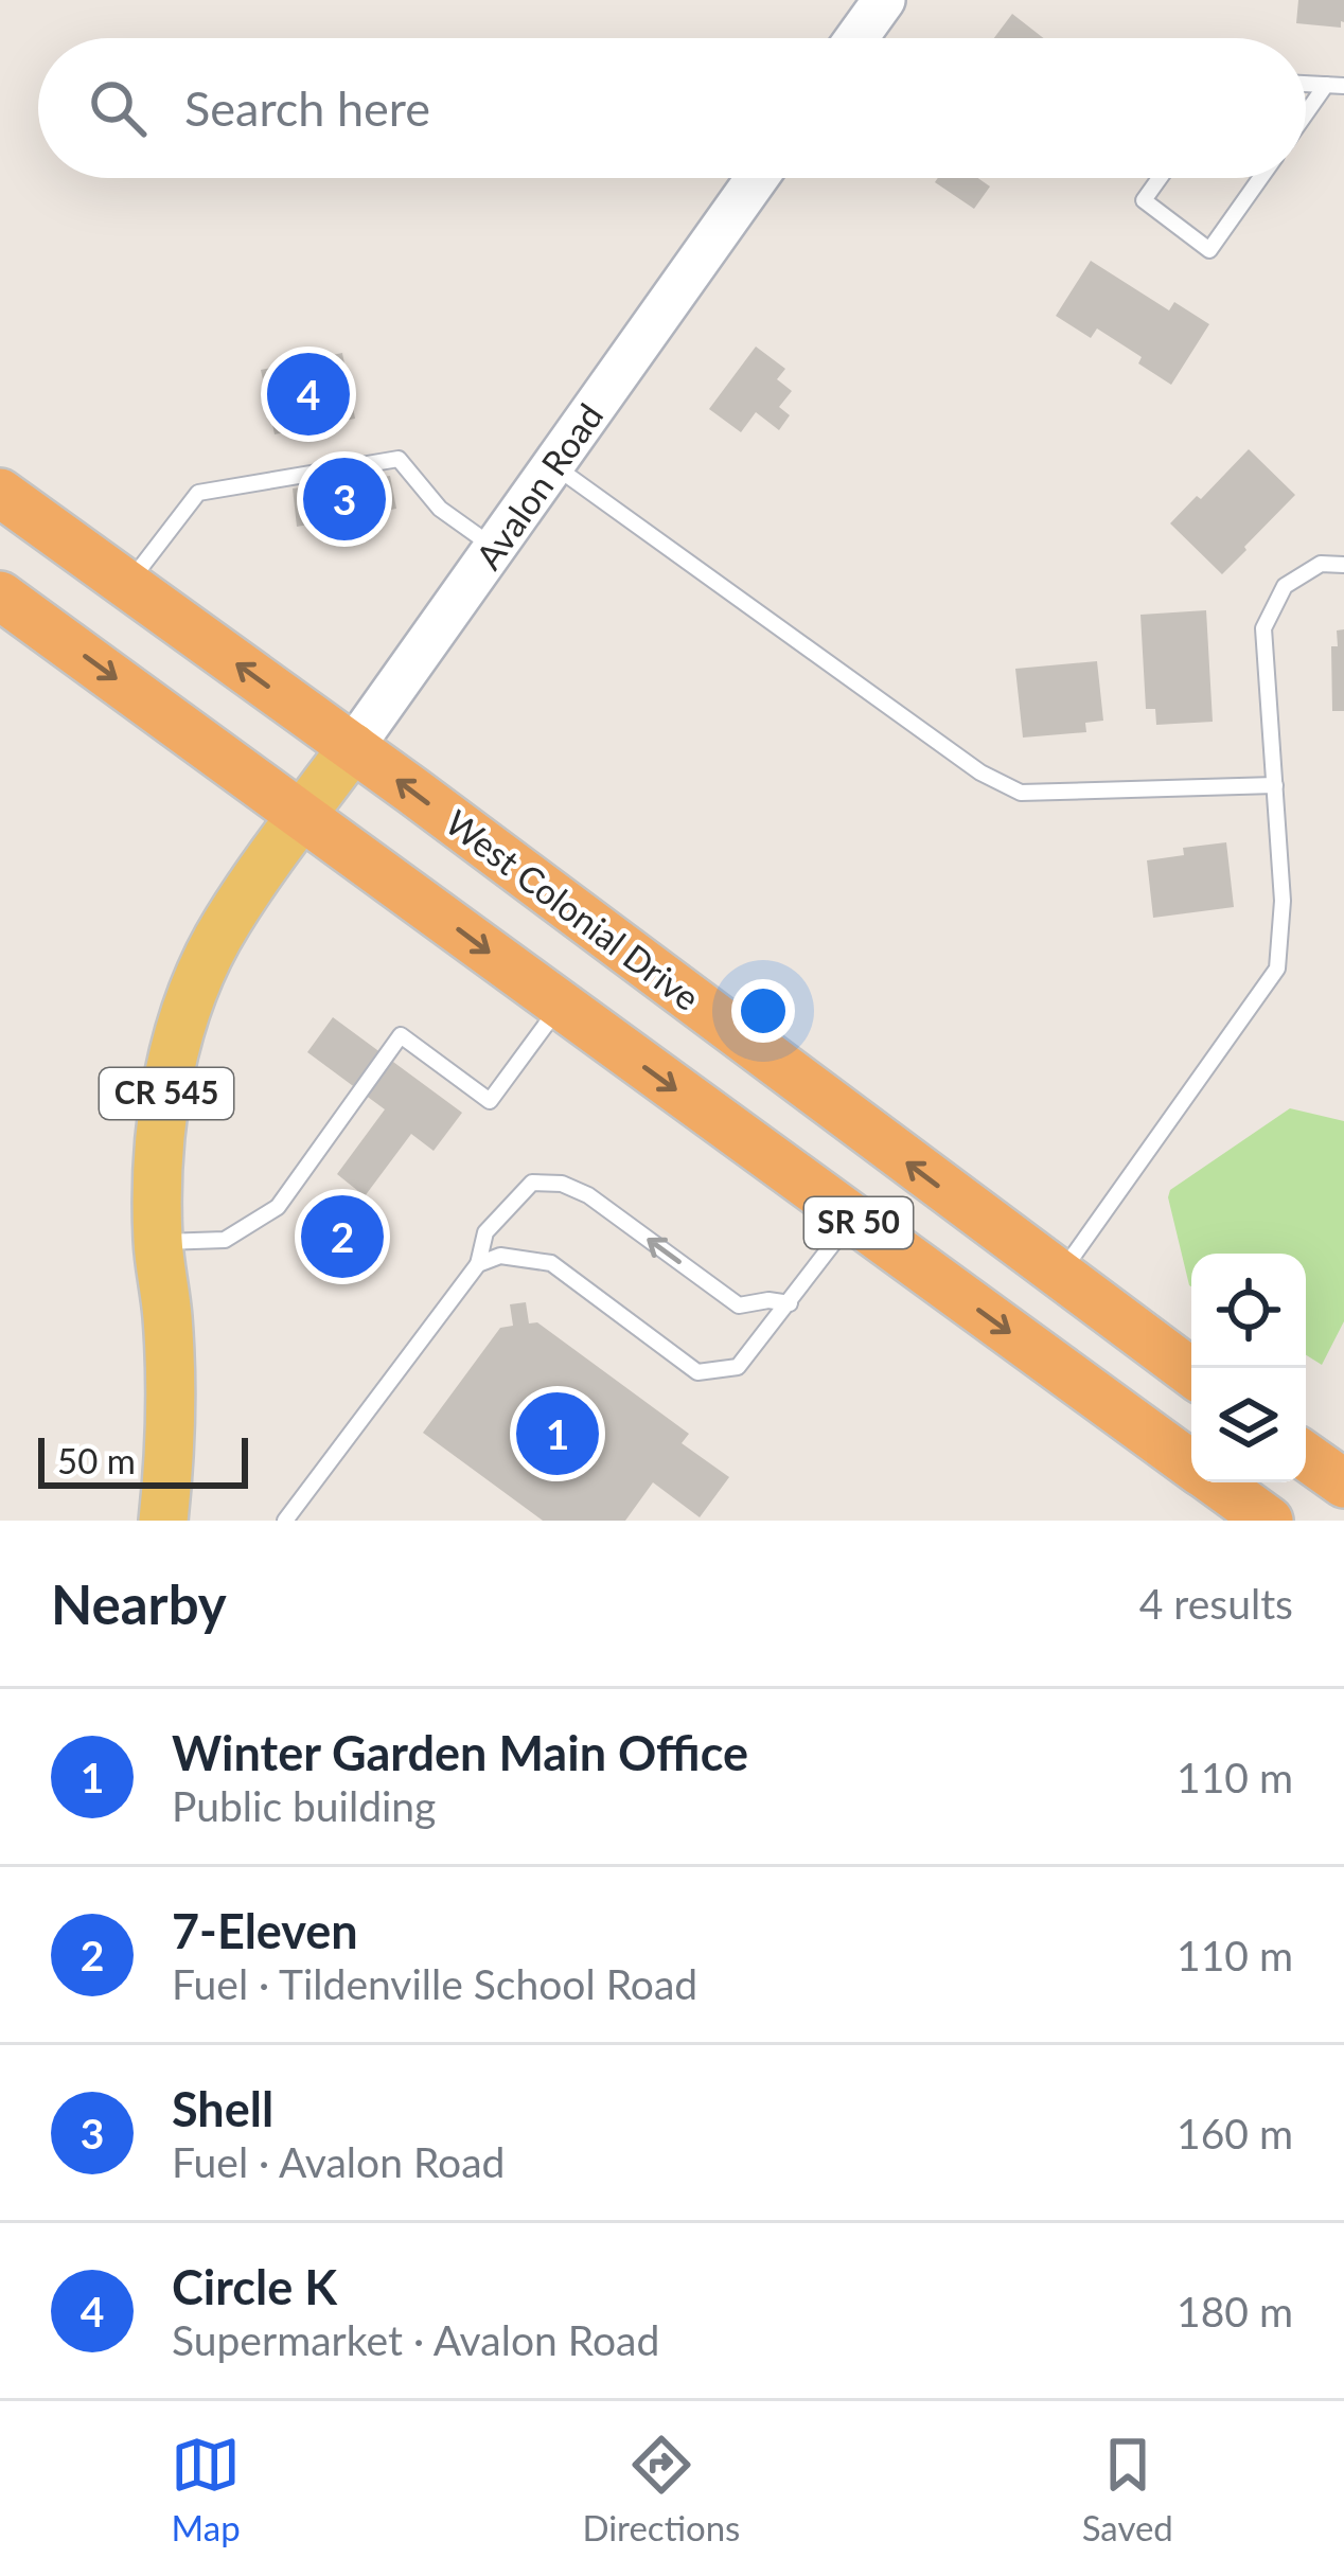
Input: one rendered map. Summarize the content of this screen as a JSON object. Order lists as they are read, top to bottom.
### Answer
{
  "streets": {
    "highway": ["West Colonial Drive", "SR 50"],
    "main road": ["Avalon Road", "CR 545"]
  },
  "crossings": [
    ["Avalon Road", "West Colonial Drive"],
    ["Avalon Road", "CR 545"],
    ["Avalon Road", "SR 50"],
    ["CR 545", "SR 50"]
  ],
  "scale_bar": "50 m",
  "page": {
    "search": "Search here",
    "pins": [
      "4",
      "3",
      "2",
      "1"
    ],
    "scale": "50 m",
    "heading": ["Nearby", "4 results"],
    "list": [
      {
        "mark": "1",
        "name": "Winter Garden Main Office",
        "note": "Public building",
        "value": "110 m"
      },
      {
        "mark": "2",
        "name": "7-Eleven",
        "note": "Fuel · Tildenville School Road",
        "value": "110 m"
      },
      {
        "mark": "3",
        "name": "Shell",
        "note": "Fuel · Avalon Road",
        "value": "160 m"
      },
      {
        "mark": "4",
        "name": "Circle K",
        "note": "Supermarket · Avalon Road",
        "value": "180 m"
      }
    ],
    "nav": ["Map", "Directions", "Saved"]
  }
}
